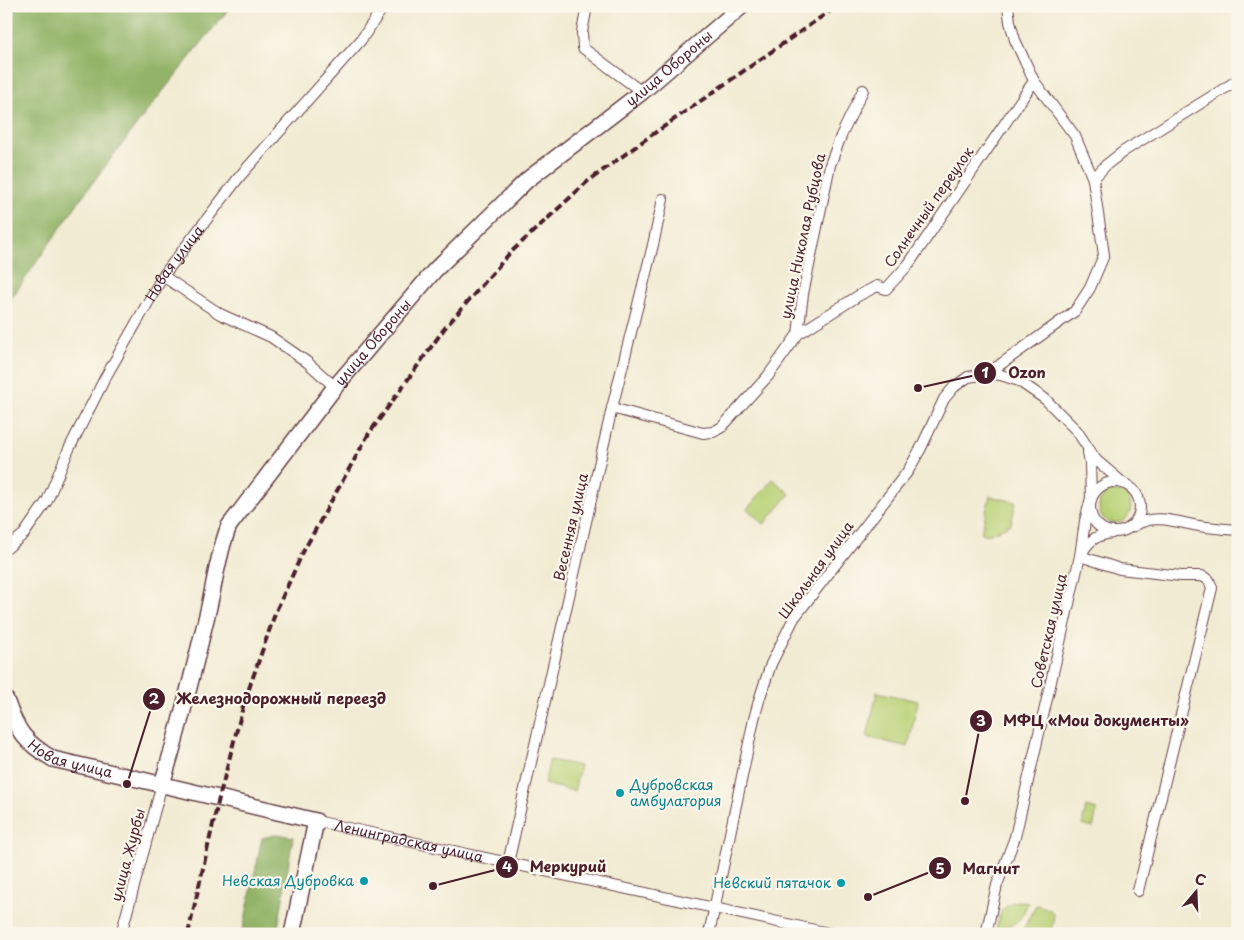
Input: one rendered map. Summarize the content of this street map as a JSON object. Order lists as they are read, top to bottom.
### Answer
{
  "streets": {
    "street": [
      "улица Обороны",
      "Солнечный переулок",
      "улица Николая Рубцова",
      "Новая улица",
      "Весенняя улица",
      "Школьная улица",
      "Советская улица",
      "Ленинградская улица",
      "улица Журбы"
    ]
  },
  "crossings": [
    ["улица Обороны", "Новая улица"],
    ["улица Обороны", "Ленинградская улица"],
    ["улица Обороны", "улица Журбы"],
    ["Солнечный переулок", "улица Николая Рубцова"],
    ["Новая улица", "Ленинградская улица"],
    ["Новая улица", "улица Журбы"],
    ["Весенняя улица", "Ленинградская улица"],
    ["Школьная улица", "Ленинградская улица"],
    ["Ленинградская улица", "улица Журбы"]
  ],
  "places": [
    "Ozon",
    "Железнодорожный переезд",
    "Дубровская амбулатория",
    "МФЦ «Мои документы»",
    "Невская Дубровка",
    "Невский пятачок",
    "Меркурий",
    "Магнит"
  ],
  "north": "top"
}
